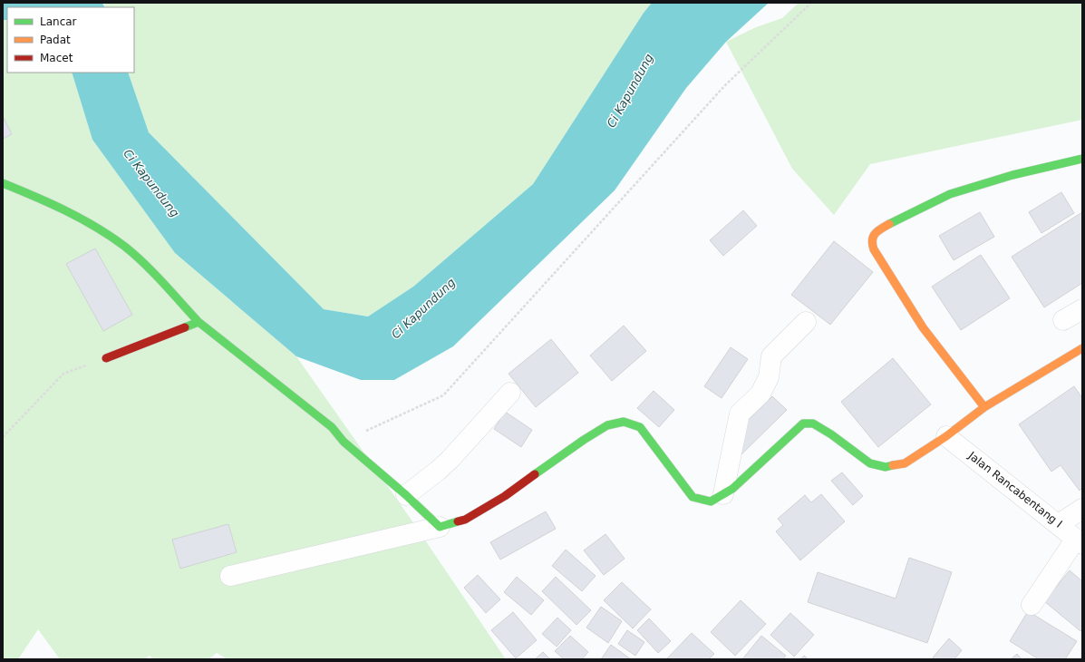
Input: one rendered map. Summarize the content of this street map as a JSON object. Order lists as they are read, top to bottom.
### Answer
{
  "streets": {
    "street": ["Jalan Rancabentang I"]
  },
  "water": ["Ci Kapundung"],
  "legend": ["Lancar", "Padat", "Macet"]
}
